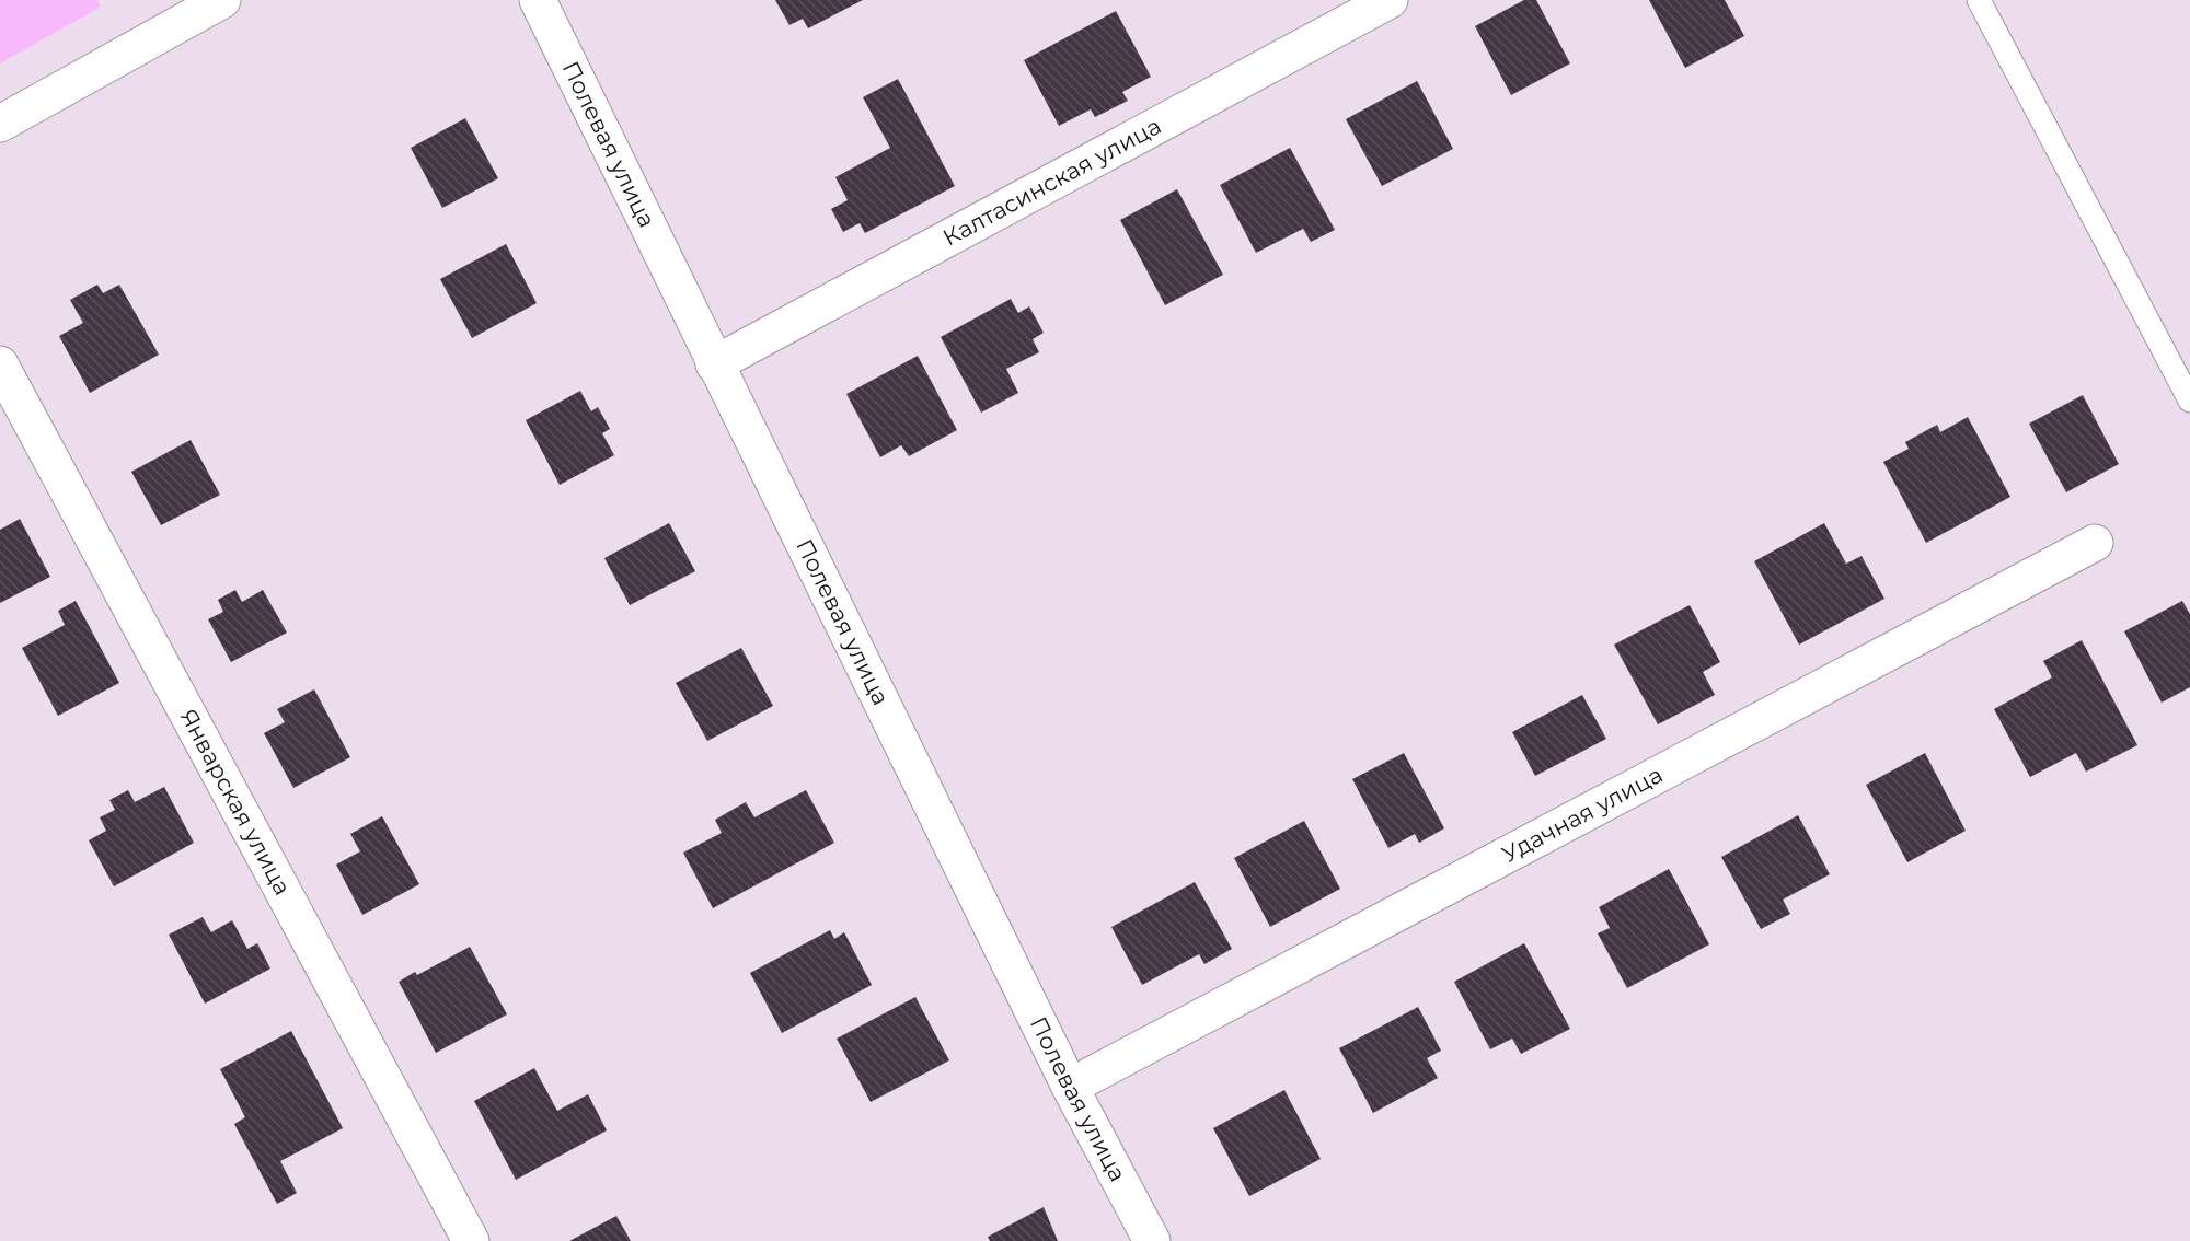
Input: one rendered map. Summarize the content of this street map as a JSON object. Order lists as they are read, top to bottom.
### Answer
{
  "streets": {
    "street": [
      "Полевая улица",
      "Калтасинская улица",
      "Январская улица",
      "Удачная улица"
    ]
  },
  "crossings": [
    ["Полевая улица", "Калтасинская улица"],
    ["Полевая улица", "Удачная улица"]
  ]
}
